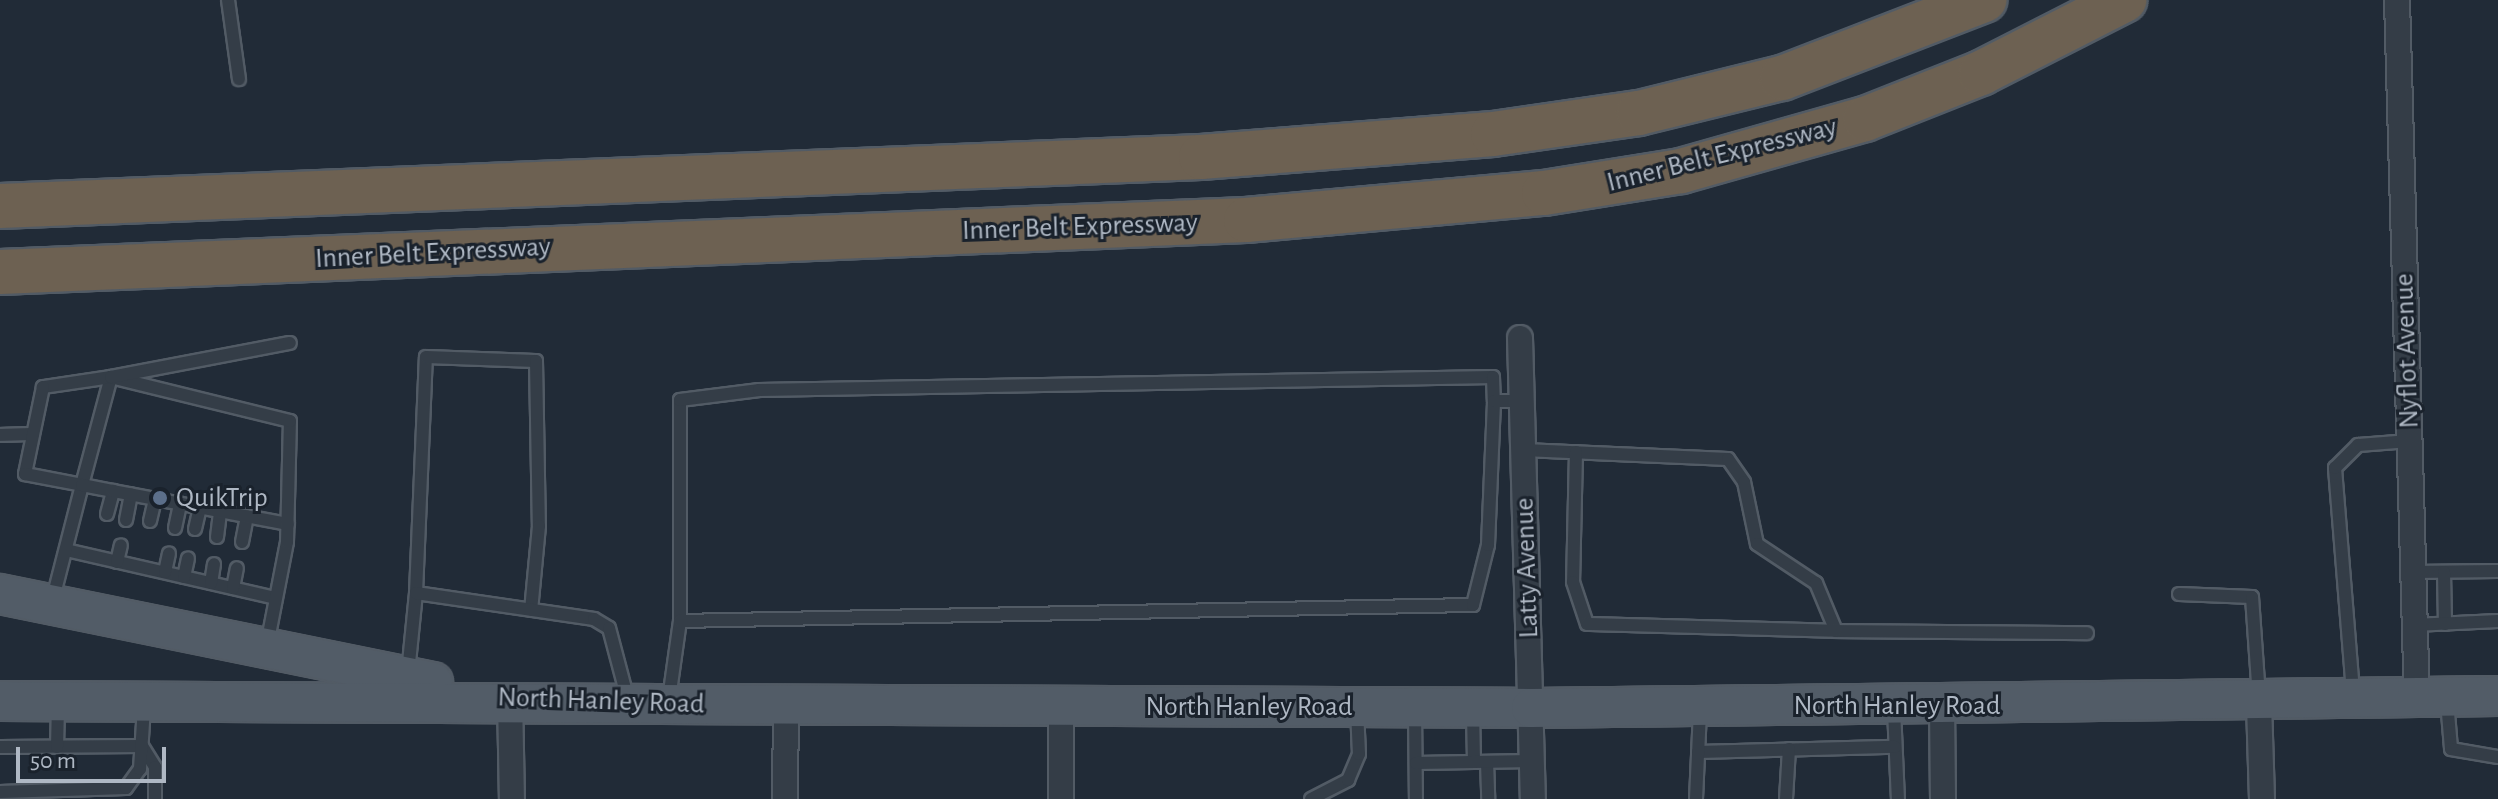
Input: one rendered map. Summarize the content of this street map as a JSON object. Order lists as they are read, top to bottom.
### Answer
{
  "streets": {
    "highway": ["Inner Belt Expressway"],
    "main road": ["North Hanley Road"],
    "street": ["Nyflot Avenue", "Latty Avenue"]
  },
  "crossings": [
    ["Nyflot Avenue", "North Hanley Road"],
    ["Latty Avenue", "North Hanley Road"]
  ],
  "places": ["QuikTrip"],
  "scale_bar": "50 m"
}
